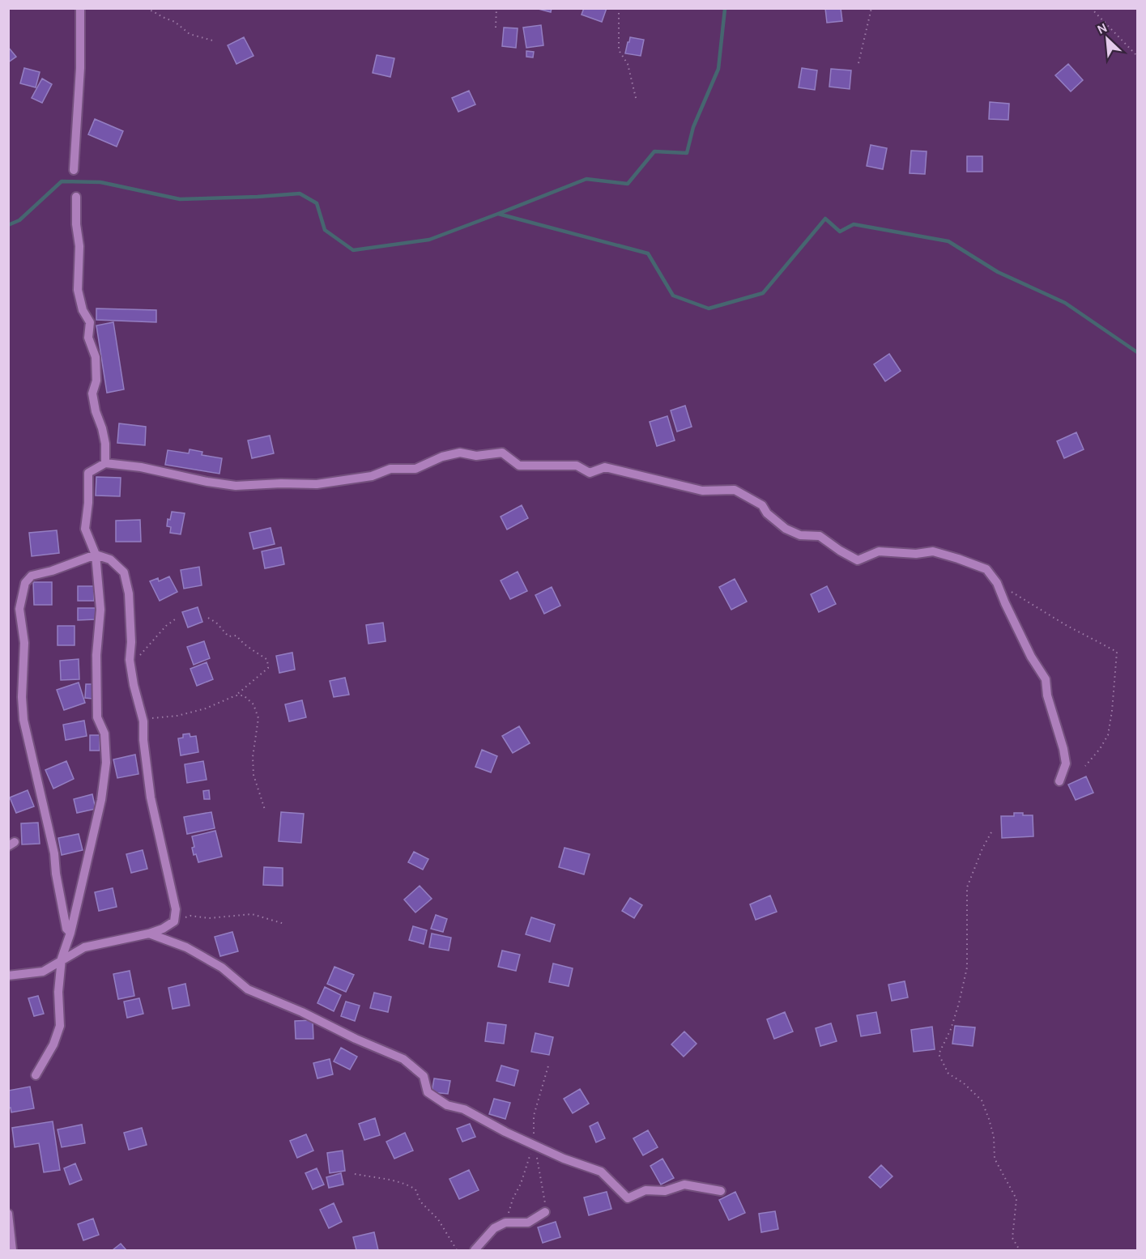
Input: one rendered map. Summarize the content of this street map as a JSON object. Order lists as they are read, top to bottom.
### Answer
{
  "north": "top left"
}
